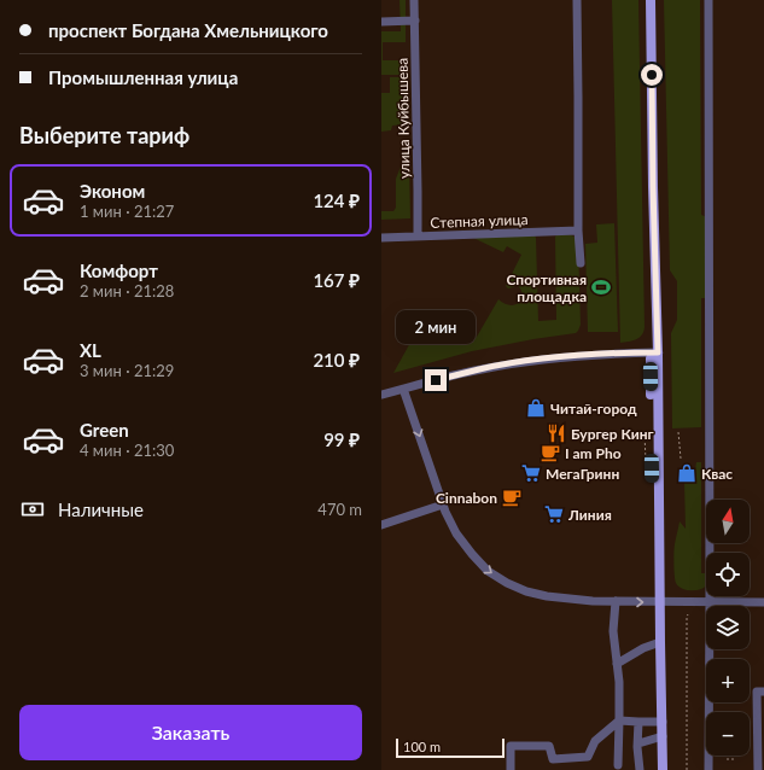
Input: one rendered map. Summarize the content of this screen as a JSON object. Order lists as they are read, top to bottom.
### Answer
{
  "streets": {
    "street": ["улица Куйбышева", "Степная улица"]
  },
  "crossings": [
    ["улица Куйбышева", "Степная улица"]
  ],
  "places": {
    "sports": ["Спортивная площадка"],
    "shop": ["Читай-город", "Квас"],
    "restaurant": ["Бургер Кинг"],
    "cafe": ["I am Pho", "Cinnabon"],
    "supermarket": ["МегаГринн", "Линия"]
  },
  "scale_bar": "100 m",
  "north": "top",
  "page": {
    "banner": ["проспект Богдана Хмельницкого", "Промышленная улица"],
    "heading": "Выберите тариф",
    "list": [
      {
        "name": "Эконом",
        "note": "1 мин · 21:27",
        "value": "124 ₽"
      },
      {
        "name": "Комфорт",
        "note": "2 мин · 21:28",
        "value": "167 ₽"
      },
      {
        "name": "XL",
        "note": "3 мин · 21:29",
        "value": "210 ₽"
      },
      {
        "name": "Green",
        "note": "4 мин · 21:30",
        "value": "99 ₽"
      }
    ],
    "bubble": "2 мин",
    "pay": ["Наличные", "470 m"],
    "map_buttons": ["+", "−"],
    "buttons": "Заказать",
    "scale": "100 m"
  }
}
